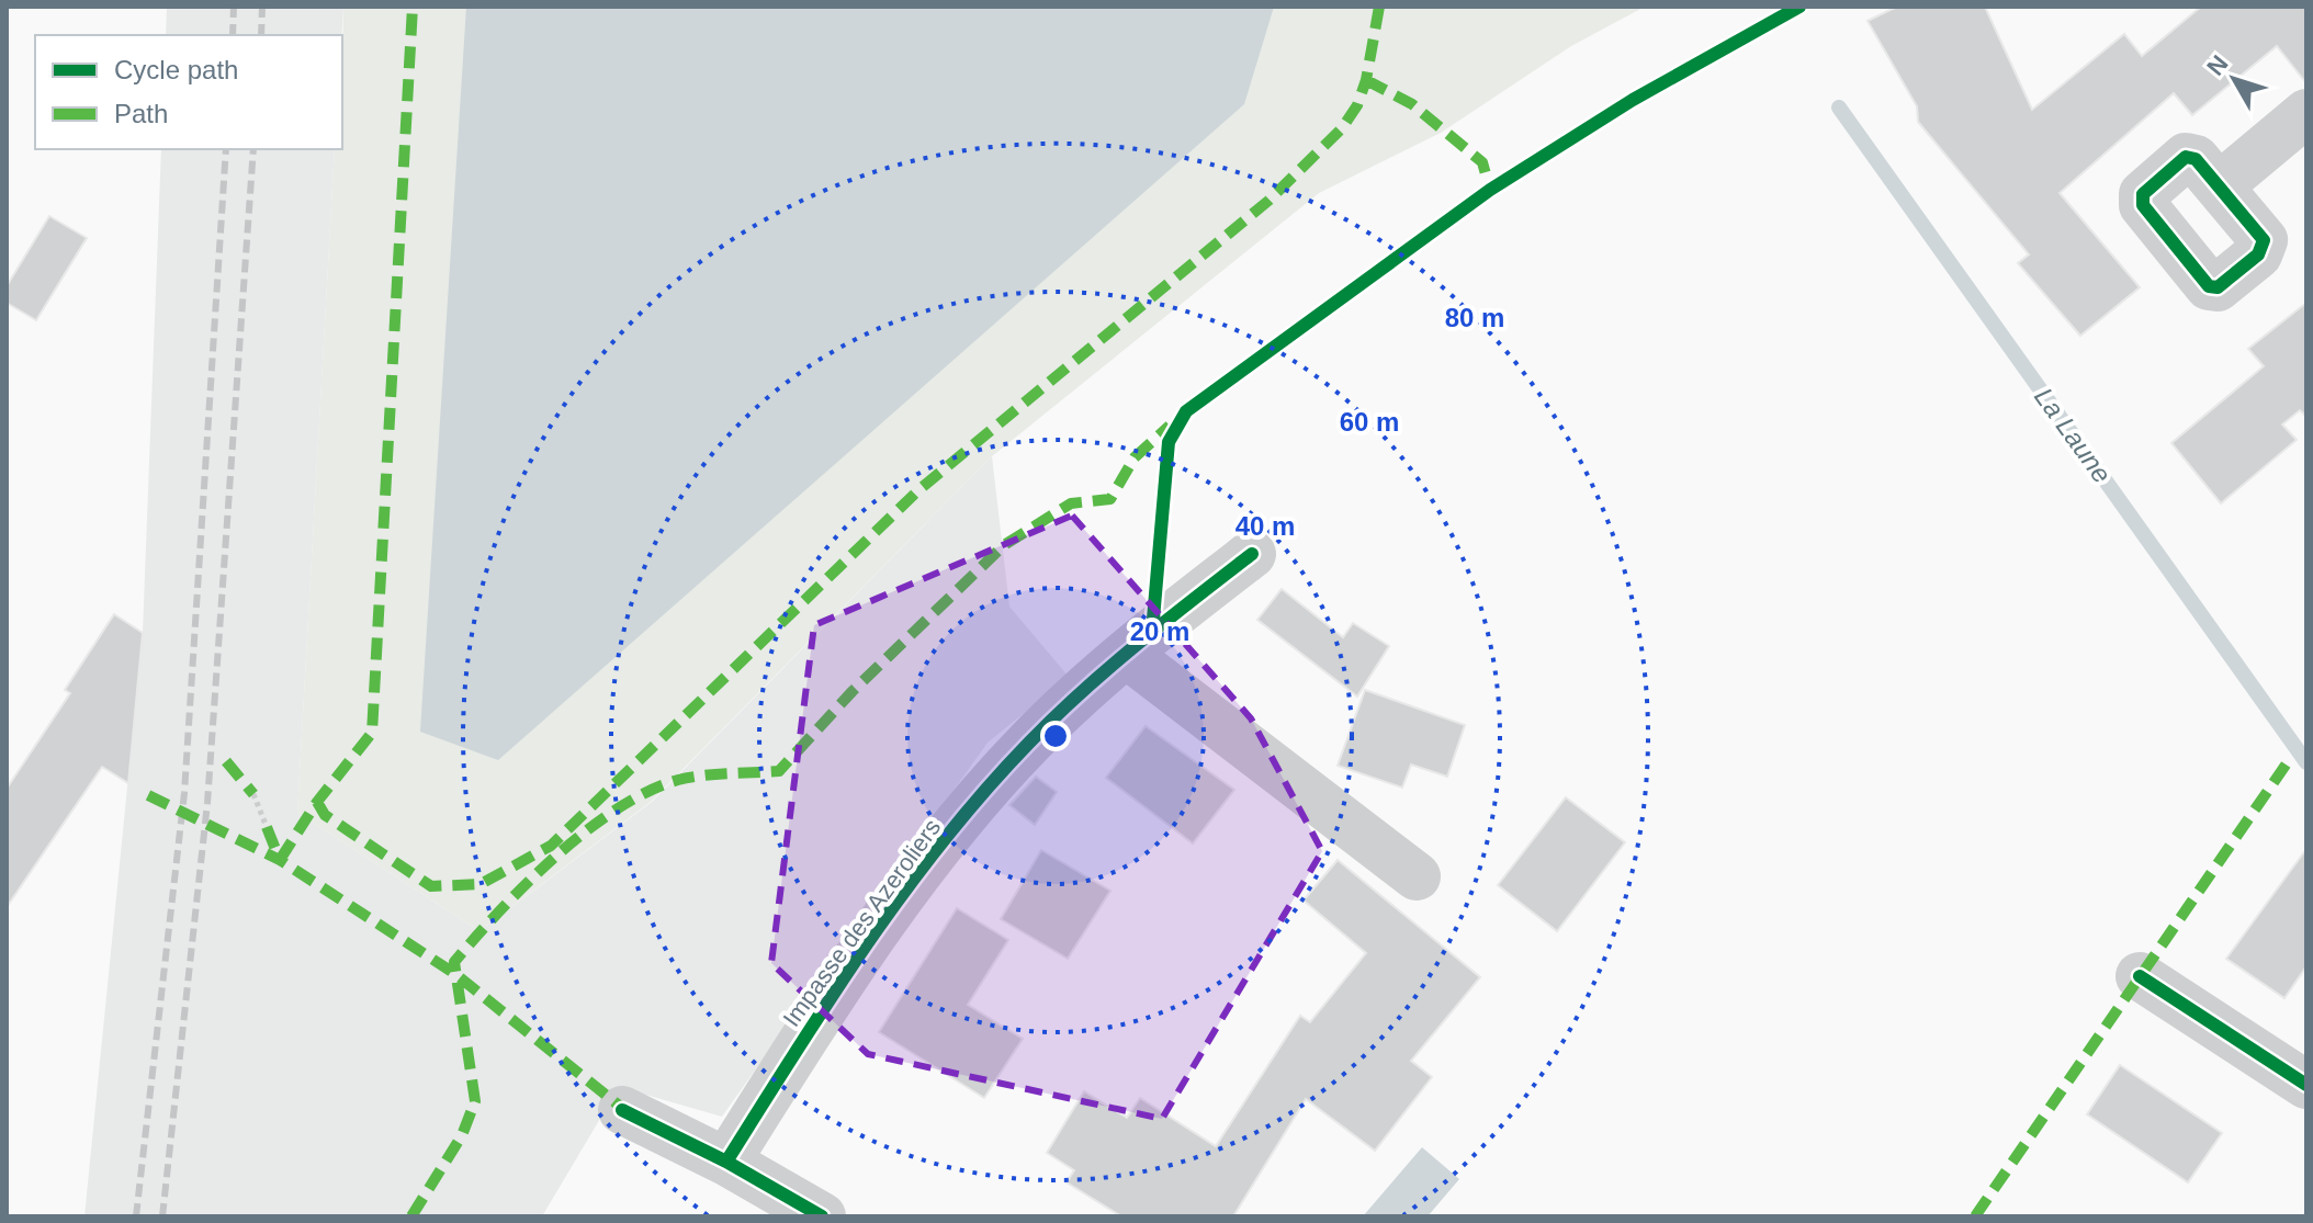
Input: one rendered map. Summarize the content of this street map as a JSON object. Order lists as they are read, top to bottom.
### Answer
{
  "streets": {
    "street": ["Impasse des Azeroliers"]
  },
  "water": ["La Laune"],
  "legend": ["Cycle path", "Path"],
  "north": "top left",
  "rings": [
    "80 m",
    "60 m",
    "40 m",
    "20 m"
  ]
}
